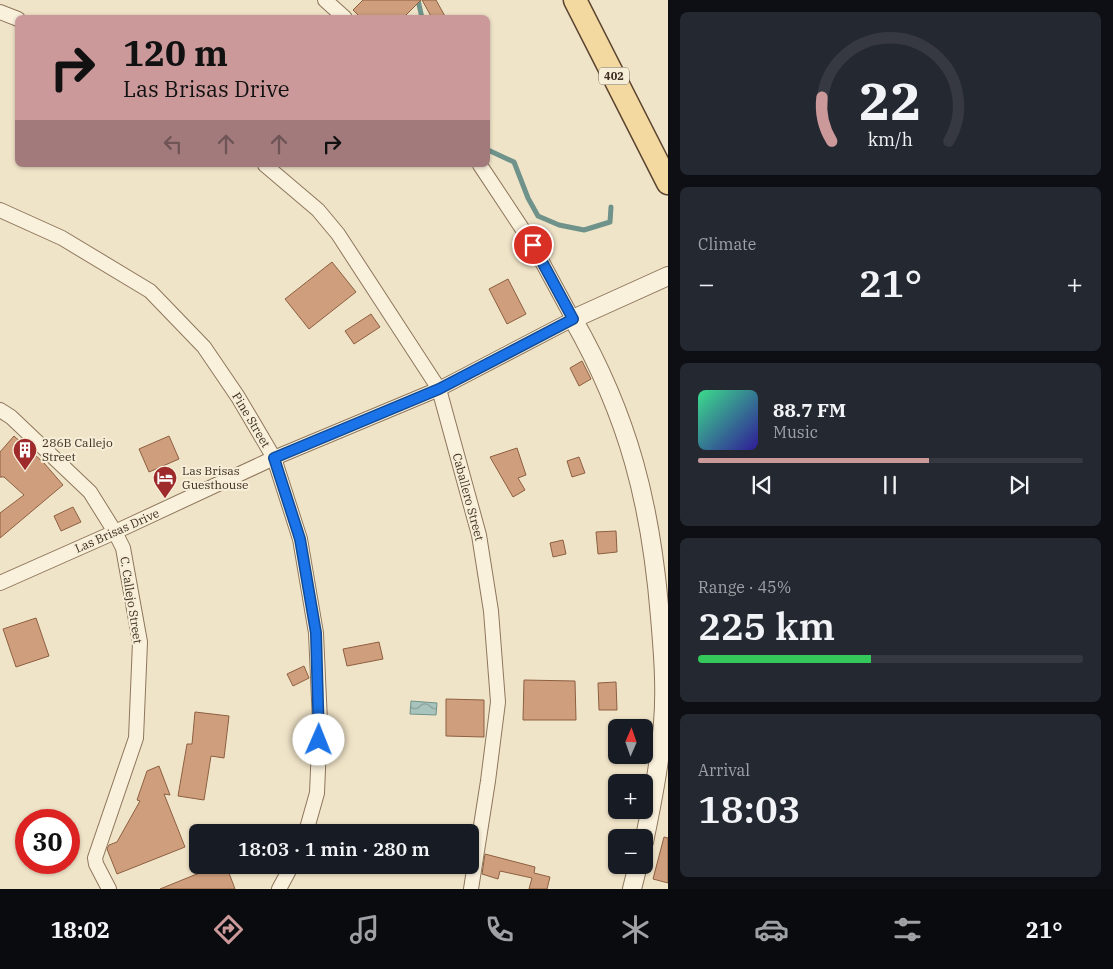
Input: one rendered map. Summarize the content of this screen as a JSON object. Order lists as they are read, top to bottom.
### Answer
{
  "streets": {
    "main road": ["402"],
    "street": [
      "Pine Street",
      "Caballero Street",
      "Las Brisas Drive",
      "C. Callejo Street"
    ]
  },
  "crossings": [
    ["Pine Street", "Las Brisas Drive"],
    ["Caballero Street", "Las Brisas Drive"],
    ["Las Brisas Drive", "C. Callejo Street"]
  ],
  "places": {
    "building": ["286B Callejo Street"],
    "hotel": ["Las Brisas Guesthouse"]
  },
  "north": "top",
  "page": {
    "turn": ["120 m", "Las Brisas Drive"],
    "tile": [
      "Climate",
      ["Range · 45%", "225 km"],
      ["Arrival", "18:03"]
    ],
    "heat": ["−", "21°", "+"],
    "song": ["88.7 FM", "Music"],
    "map_buttons": ["+", "−"],
    "limit": "30",
    "trip": "18:03 · 1 min · 280 m",
    "tabs": ["18:02", "21°"],
    "gauge": ["22", "km/h"]
  }
}
